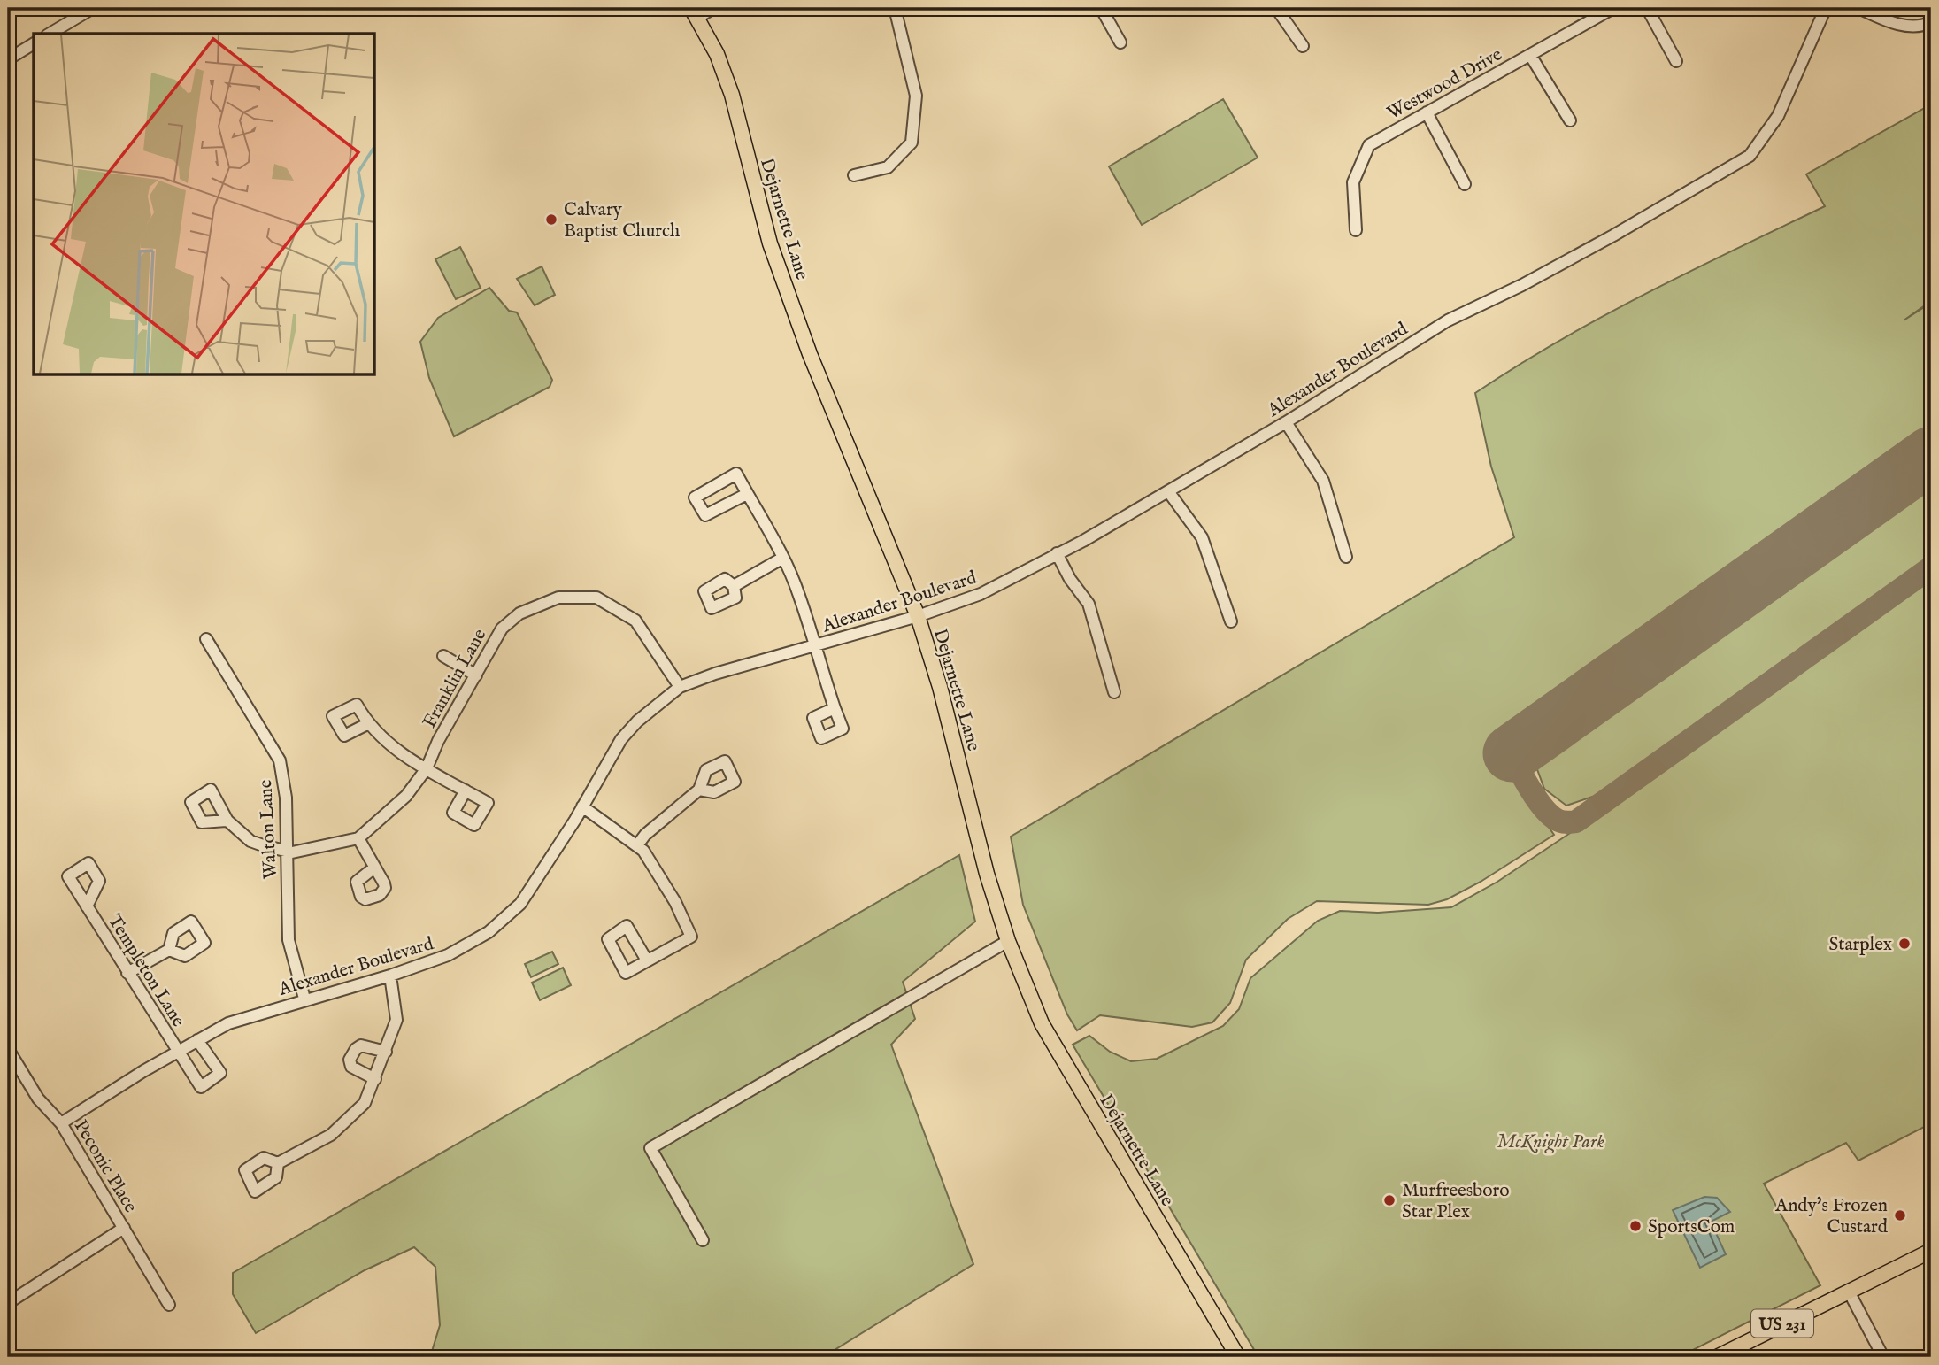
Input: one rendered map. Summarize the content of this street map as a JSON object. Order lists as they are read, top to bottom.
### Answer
{
  "streets": {
    "main road": ["Dejarnette Lane", "US 231"],
    "street": [
      "Westwood Drive",
      "Alexander Boulevard",
      "Franklin Lane",
      "Walton Lane",
      "Templeton Lane",
      "Peconic Place"
    ]
  },
  "crossings": [
    ["Dejarnette Lane", "Alexander Boulevard"],
    ["Alexander Boulevard", "Franklin Lane"],
    ["Alexander Boulevard", "Walton Lane"],
    ["Alexander Boulevard", "Templeton Lane"],
    ["Alexander Boulevard", "Peconic Place"]
  ],
  "parks": ["McKnight Park"],
  "places": [
    "Calvary Baptist Church",
    "Starplex",
    "Murfreesboro Star Plex",
    "Andy's Frozen Custard",
    "SportsCom"
  ]
}
